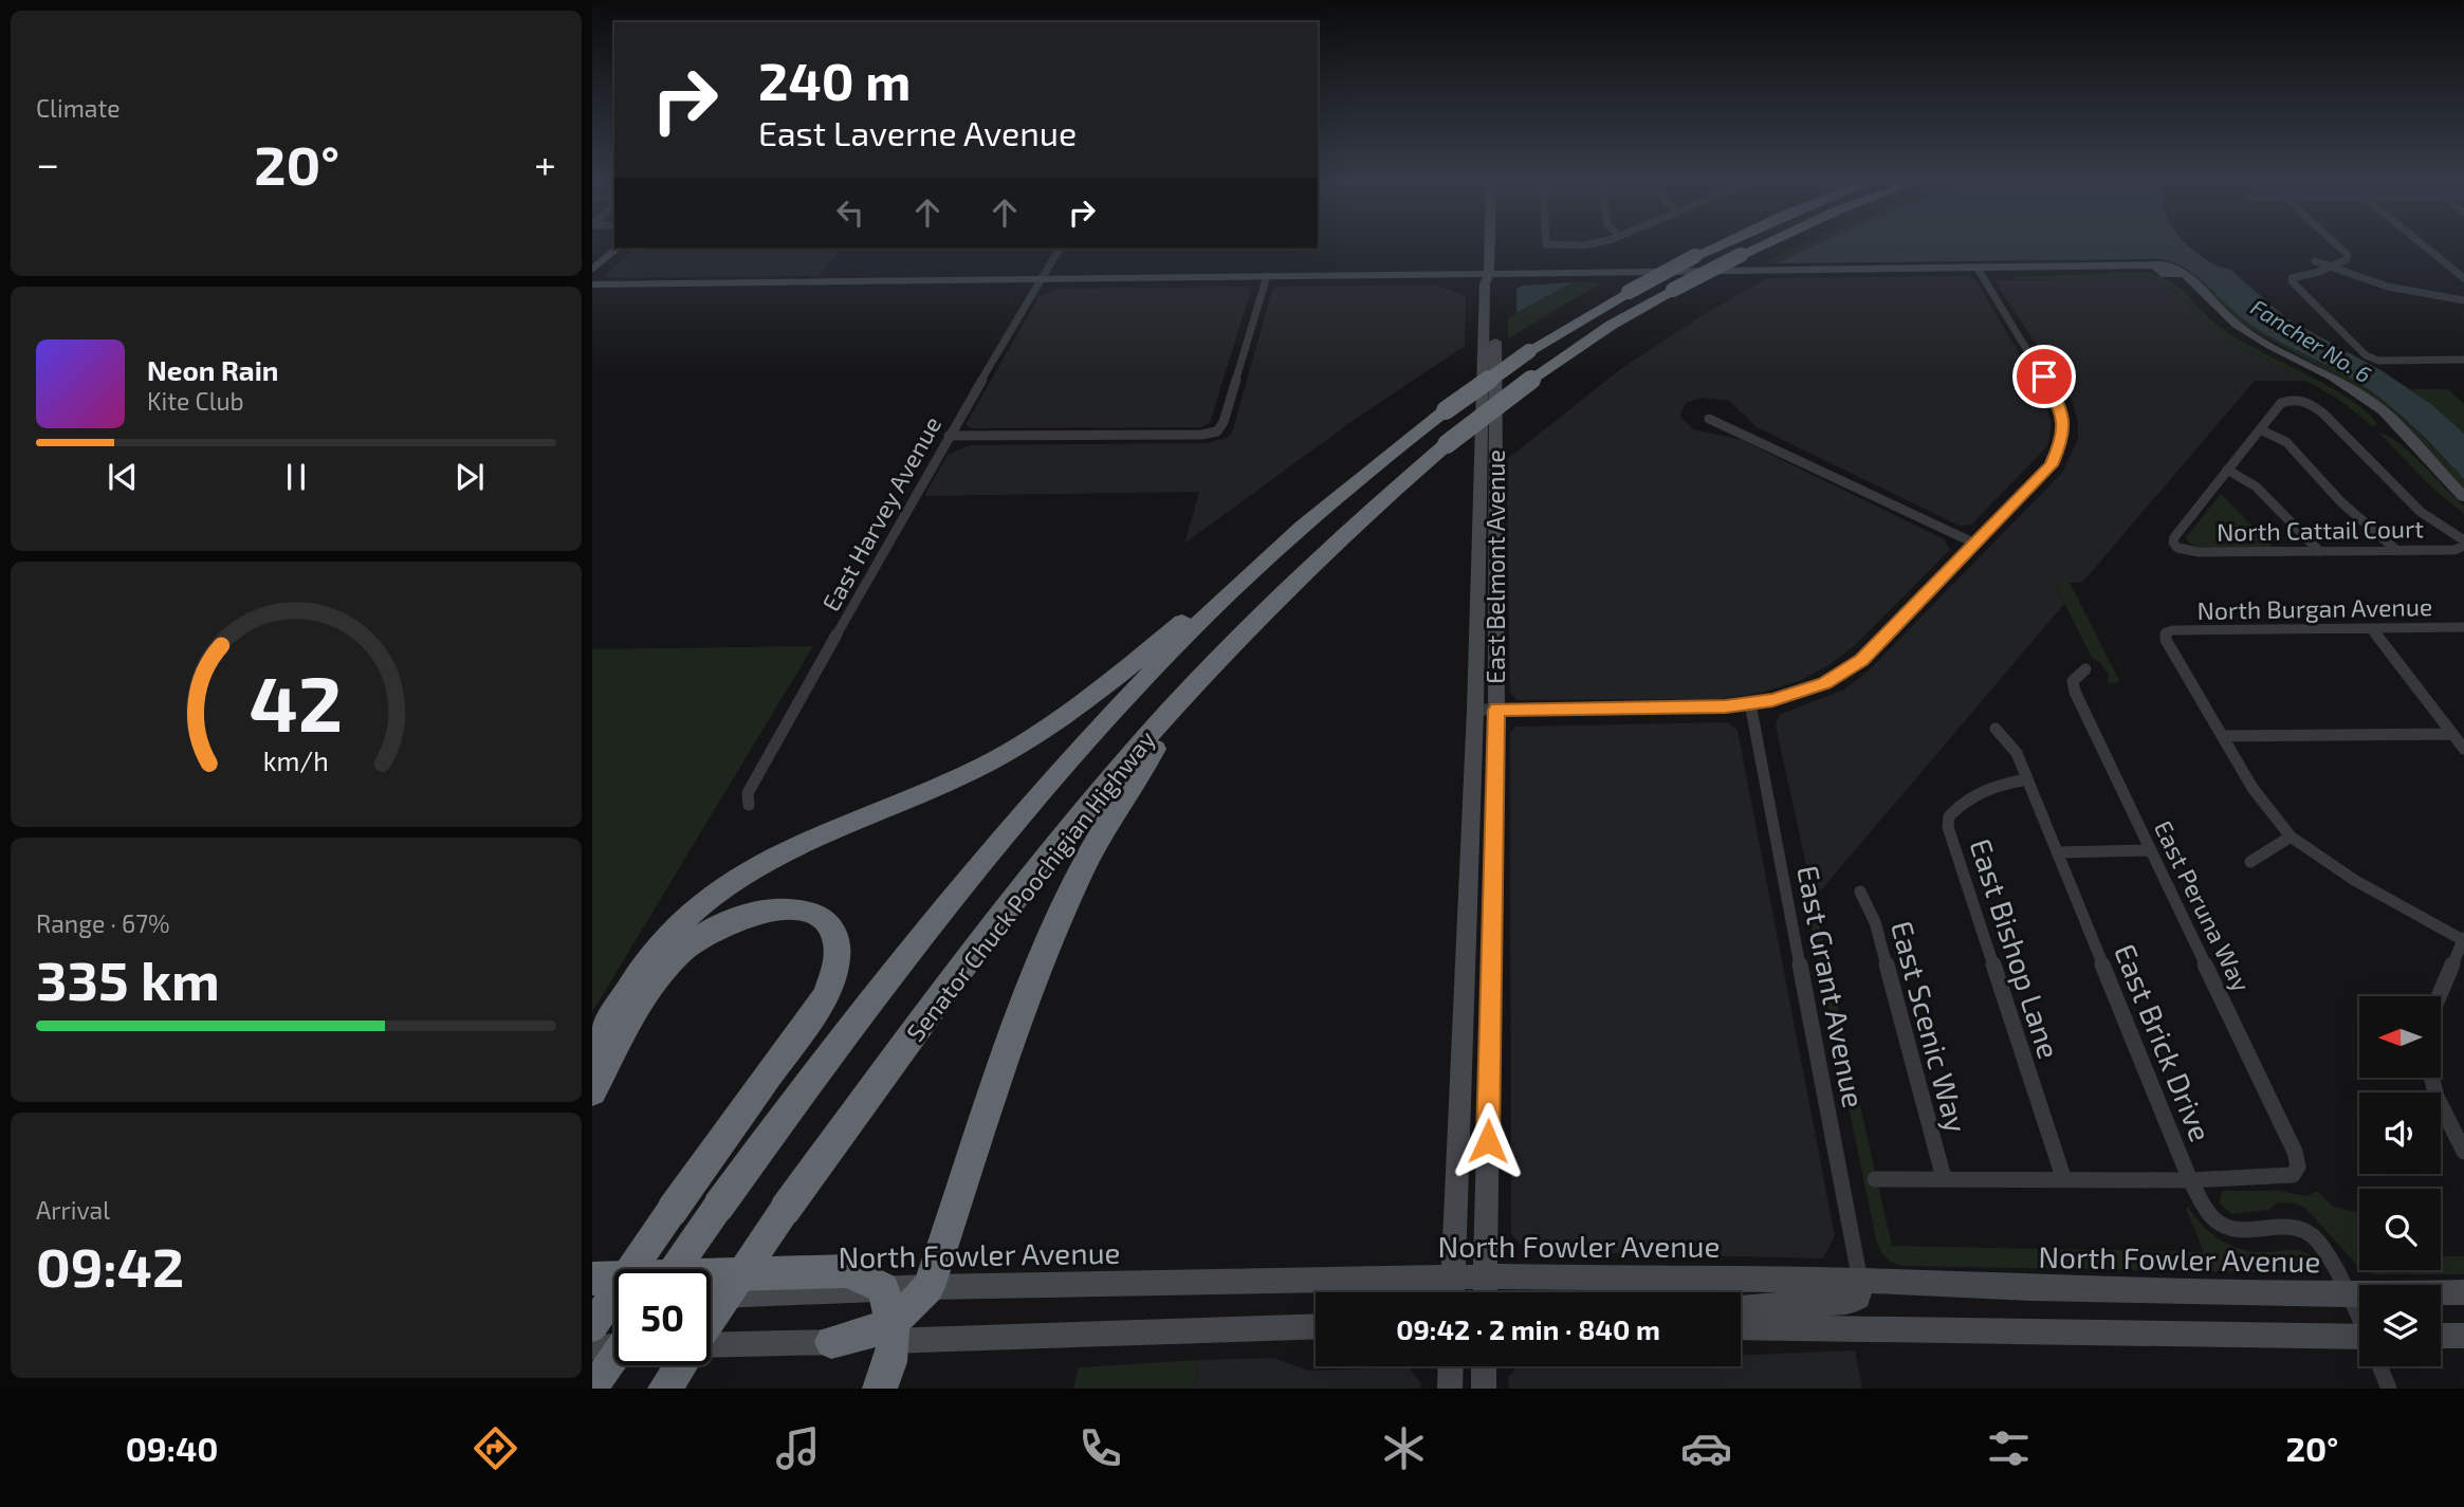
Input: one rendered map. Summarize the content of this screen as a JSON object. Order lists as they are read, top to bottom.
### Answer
{
  "streets": {
    "highway": ["Senator Chuck Poochigian Highway"],
    "main road": ["East Belmont Avenue", "North Fowler Avenue"],
    "street": [
      "East Harvey Avenue",
      "North Cattail Court",
      "North Burgan Avenue",
      "East Peruna Way",
      "East Bishop Lane",
      "East Grant Avenue",
      "East Scenic Way",
      "East Brick Drive"
    ]
  },
  "crossings": [
    ["East Belmont Avenue", "North Fowler Avenue"],
    ["East Peruna Way", "East Brick Drive"],
    ["East Bishop Lane", "East Brick Drive"],
    ["East Grant Avenue", "North Fowler Avenue"],
    ["East Brick Drive", "North Fowler Avenue"]
  ],
  "water": ["Fancher No. 6"],
  "north": "left",
  "page": {
    "tile": [
      "Climate",
      ["Range · 67%", "335 km"],
      ["Arrival", "09:42"]
    ],
    "turn": ["240 m", "East Laverne Avenue"],
    "heat": ["−", "20°", "+"],
    "song": ["Neon Rain", "Kite Club"],
    "limit": "50",
    "trip": "09:42 · 2 min · 840 m",
    "tabs": ["09:40", "20°"],
    "gauge": ["42", "km/h"]
  }
}
